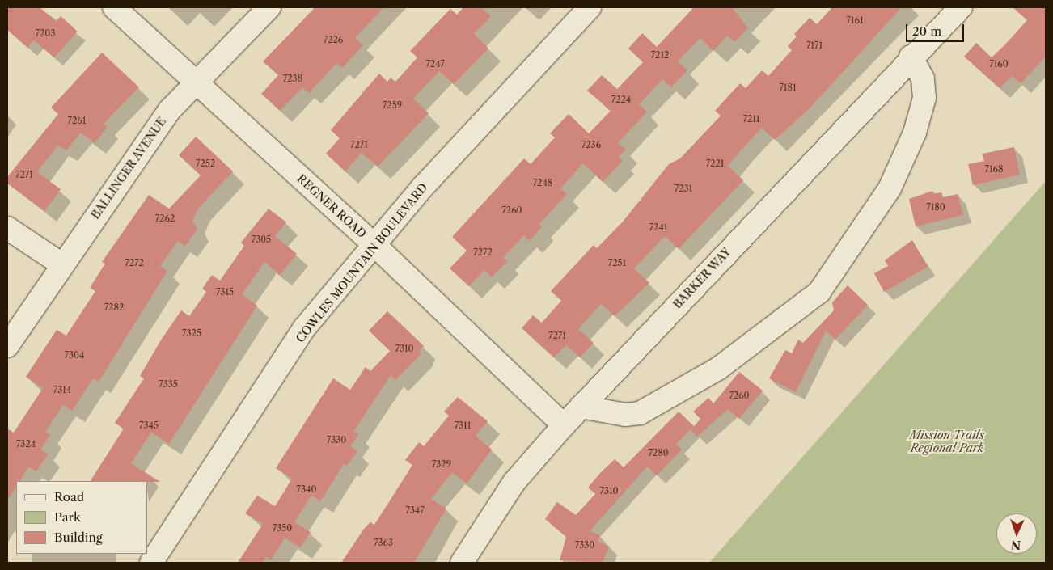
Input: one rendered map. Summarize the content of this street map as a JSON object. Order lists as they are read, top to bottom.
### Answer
{
  "streets": {
    "street": [
      "BALLINGER AVENUE",
      "REGNER ROAD",
      "COWLES MOUNTAIN BOULEVARD",
      "BARKER WAY"
    ]
  },
  "crossings": [
    ["BALLINGER AVENUE", "REGNER ROAD"],
    ["REGNER ROAD", "COWLES MOUNTAIN BOULEVARD"],
    ["REGNER ROAD", "BARKER WAY"]
  ],
  "parks": ["Mission Trails Regional Park"],
  "house_numbers": [
    "7161",
    "7203",
    "7226",
    "7171",
    "7212",
    "7247",
    "7160",
    "7238",
    "7181",
    "7224",
    "7259",
    "7211",
    "7261",
    "7271",
    "7236",
    "7252",
    "7221",
    "7168",
    "7271",
    "7248",
    "7231",
    "7180",
    "7260",
    "7262",
    "7241",
    "7305",
    "7272",
    "7272",
    "7251",
    "7315",
    "7282",
    "7325",
    "7271",
    "7310",
    "7304",
    "7335",
    "7314",
    "7260",
    "7345",
    "7311",
    "7330",
    "7324",
    "7280",
    "7329",
    "7340",
    "7310",
    "7347",
    "7350",
    "7363",
    "7330"
  ],
  "legend": ["Road", "Park", "Building"],
  "scale_bar": "20 m",
  "north": "bottom"
}
